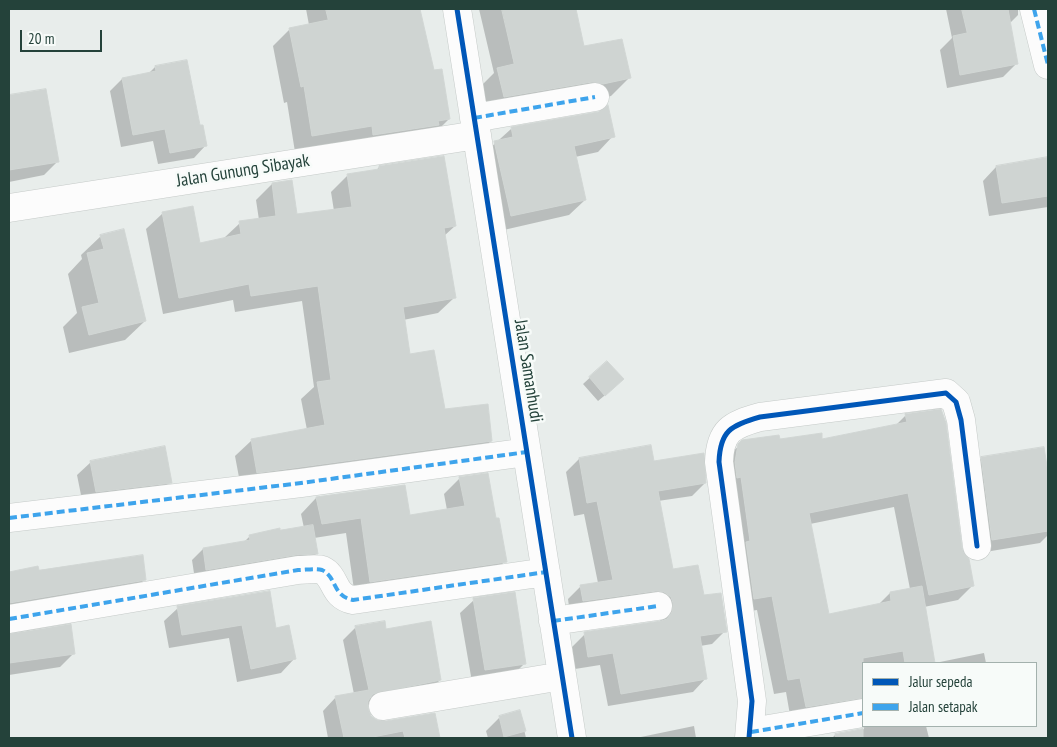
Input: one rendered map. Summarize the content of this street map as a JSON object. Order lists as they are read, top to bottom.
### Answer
{
  "streets": {
    "street": ["Jalan Gunung Sibayak", "Jalan Samanhudi"]
  },
  "crossings": [
    ["Jalan Gunung Sibayak", "Jalan Samanhudi"]
  ],
  "legend": ["Jalur sepeda", "Jalan setapak"],
  "scale_bar": "20 m"
}
